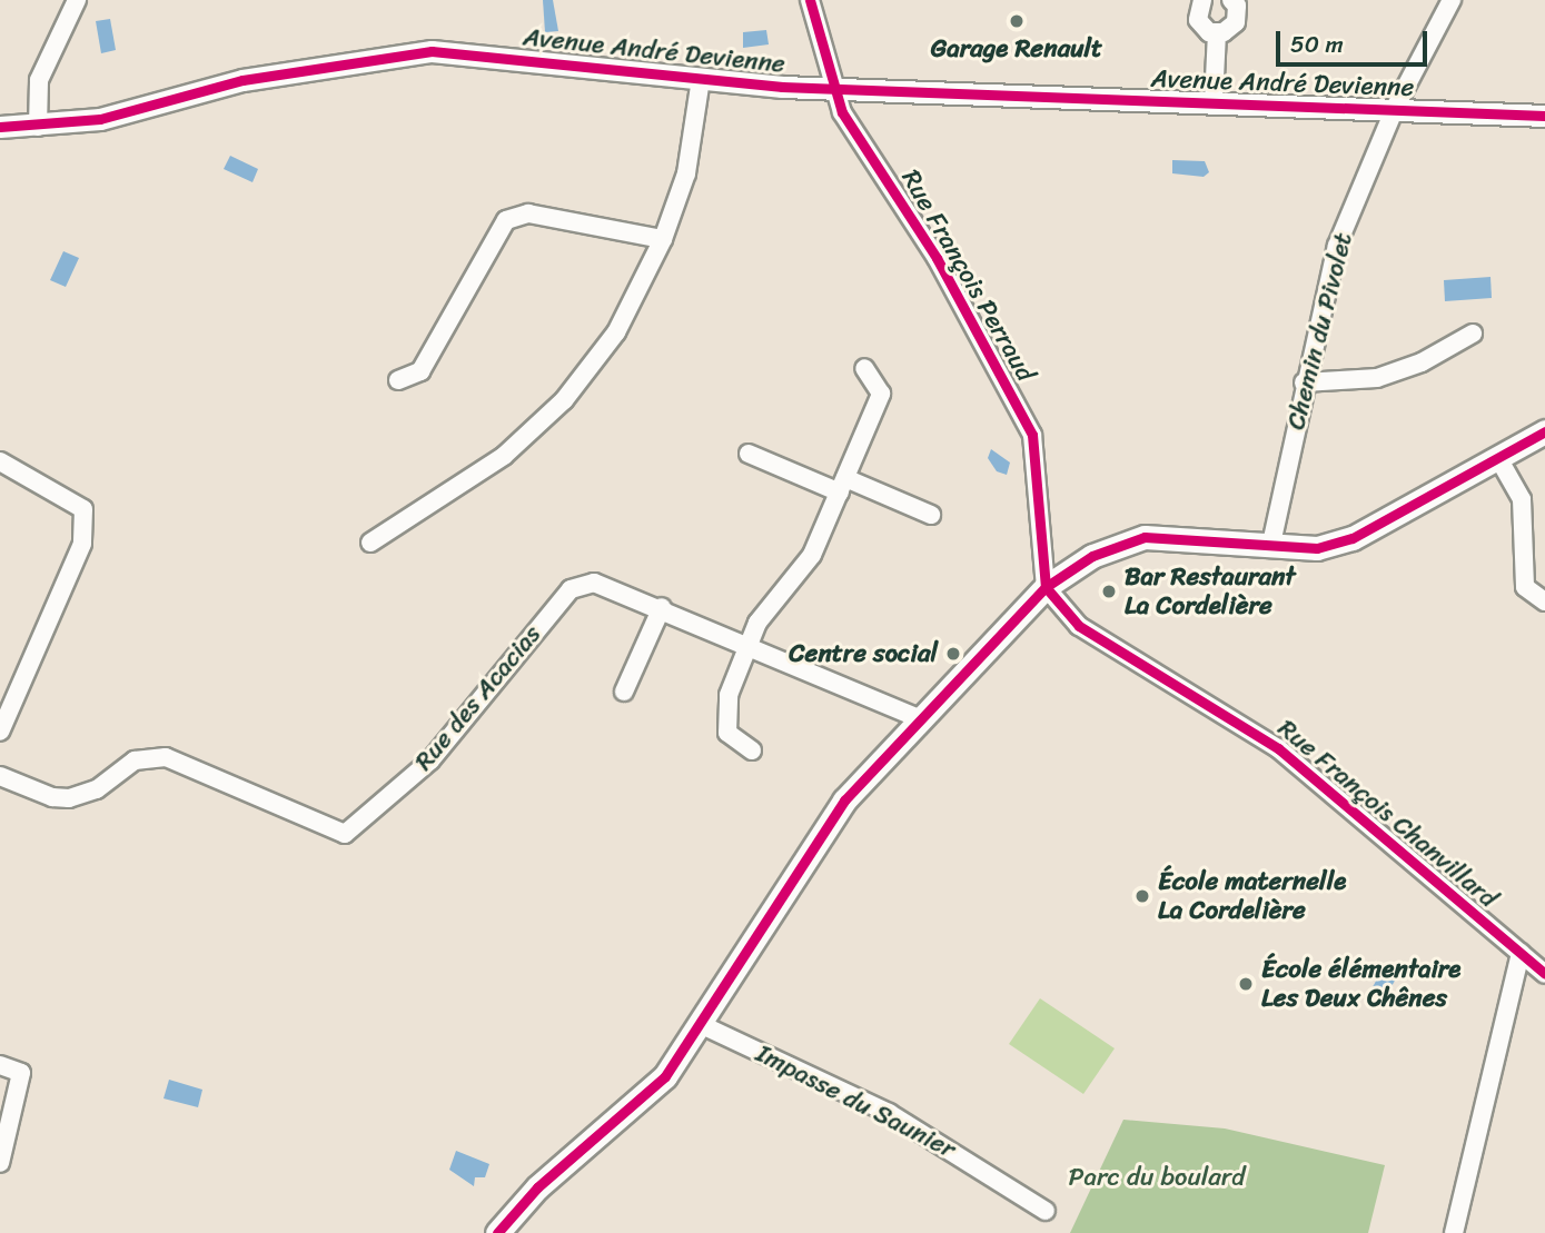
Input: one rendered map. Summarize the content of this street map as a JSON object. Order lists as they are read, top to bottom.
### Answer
{
  "streets": {
    "street": [
      "Avenue André Devienne",
      "Rue François Perraud",
      "Chemin du Pivolet",
      "Rue des Acacias",
      "Rue François Chanvillard",
      "Impasse du Saunier"
    ]
  },
  "crossings": [
    ["Avenue André Devienne", "Rue François Perraud"],
    ["Avenue André Devienne", "Chemin du Pivolet"],
    ["Rue François Perraud", "Rue François Chanvillard"]
  ],
  "parks": ["Parc du boulard"],
  "places": [
    "Garage Renault",
    "Bar Restaurant La Cordelière",
    "Centre social",
    "École maternelle La Cordelière",
    "École élémentaire Les Deux Chênes"
  ],
  "scale_bar": "50 m"
}
